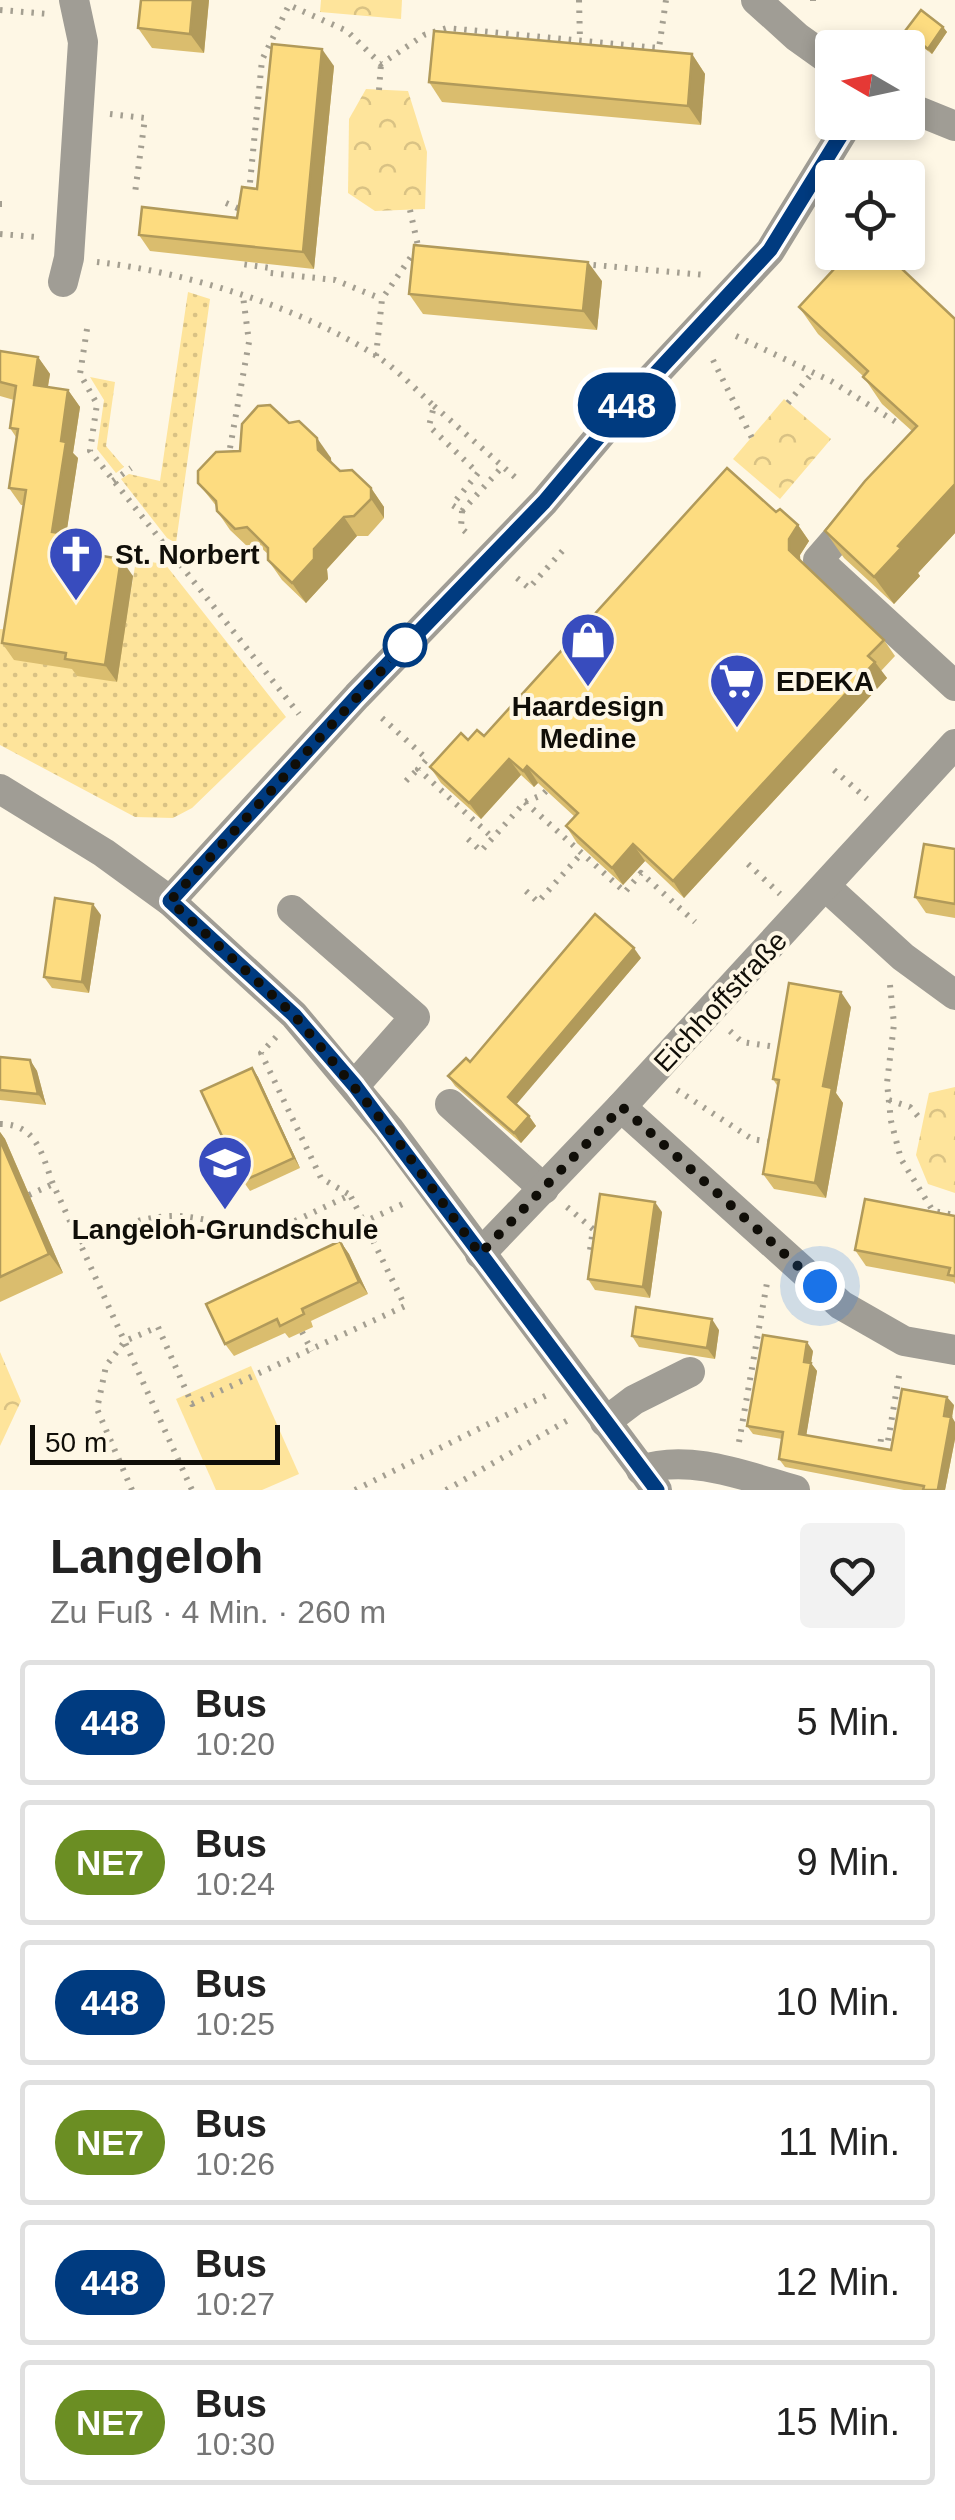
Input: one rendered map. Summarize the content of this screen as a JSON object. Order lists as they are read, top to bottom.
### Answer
{
  "streets": {
    "street": ["Eichhoffstraße"]
  },
  "places": {
    "church": ["St. Norbert"],
    "shop": ["Haardesign Medine"],
    "supermarket": ["EDEKA"],
    "school or university": ["Langeloh-Grundschule"]
  },
  "lines": ["bus line 448"],
  "scale_bar": "50 m",
  "north": "left",
  "page": {
    "on_map": "448",
    "scale": "50 m",
    "heading": ["Langeloh", "Zu Fuß · 4 Min. · 260 m"],
    "list": [
      {
        "mark": "448",
        "name": "Bus",
        "note": "10:20",
        "value": "5 Min."
      },
      {
        "mark": "NE7",
        "name": "Bus",
        "note": "10:24",
        "value": "9 Min."
      },
      {
        "mark": "448",
        "name": "Bus",
        "note": "10:25",
        "value": "10 Min."
      },
      {
        "mark": "NE7",
        "name": "Bus",
        "note": "10:26",
        "value": "11 Min."
      },
      {
        "mark": "448",
        "name": "Bus",
        "note": "10:27",
        "value": "12 Min."
      },
      {
        "mark": "NE7",
        "name": "Bus",
        "note": "10:30",
        "value": "15 Min."
      }
    ]
  }
}
